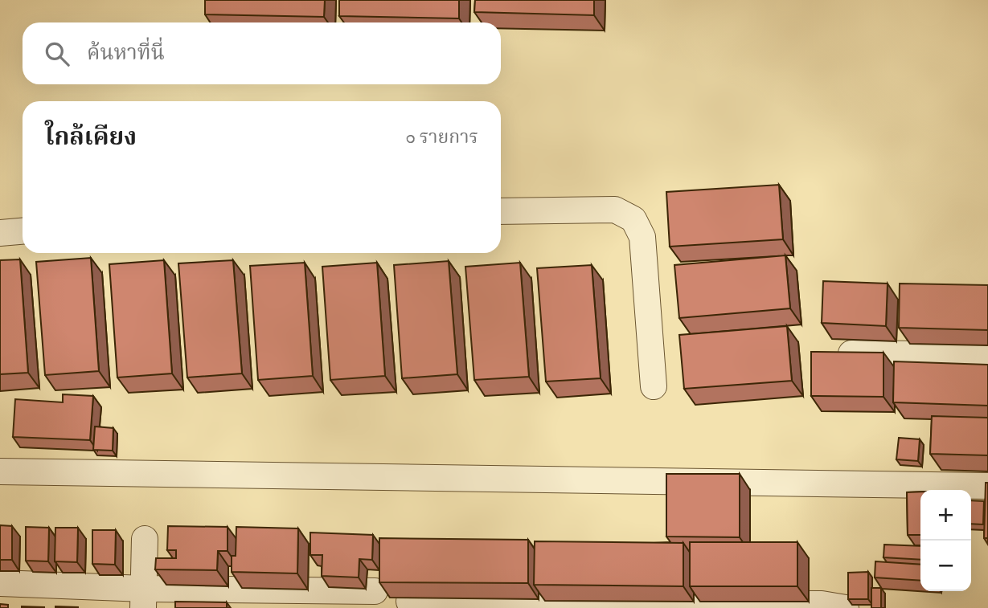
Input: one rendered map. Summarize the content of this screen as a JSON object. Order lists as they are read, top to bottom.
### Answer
{
  "page": {
    "search": "ค้นหาที่นี่",
    "heading": ["ใกล้เคียง", "0 รายการ"],
    "map_buttons": ["+", "−"]
  }
}
